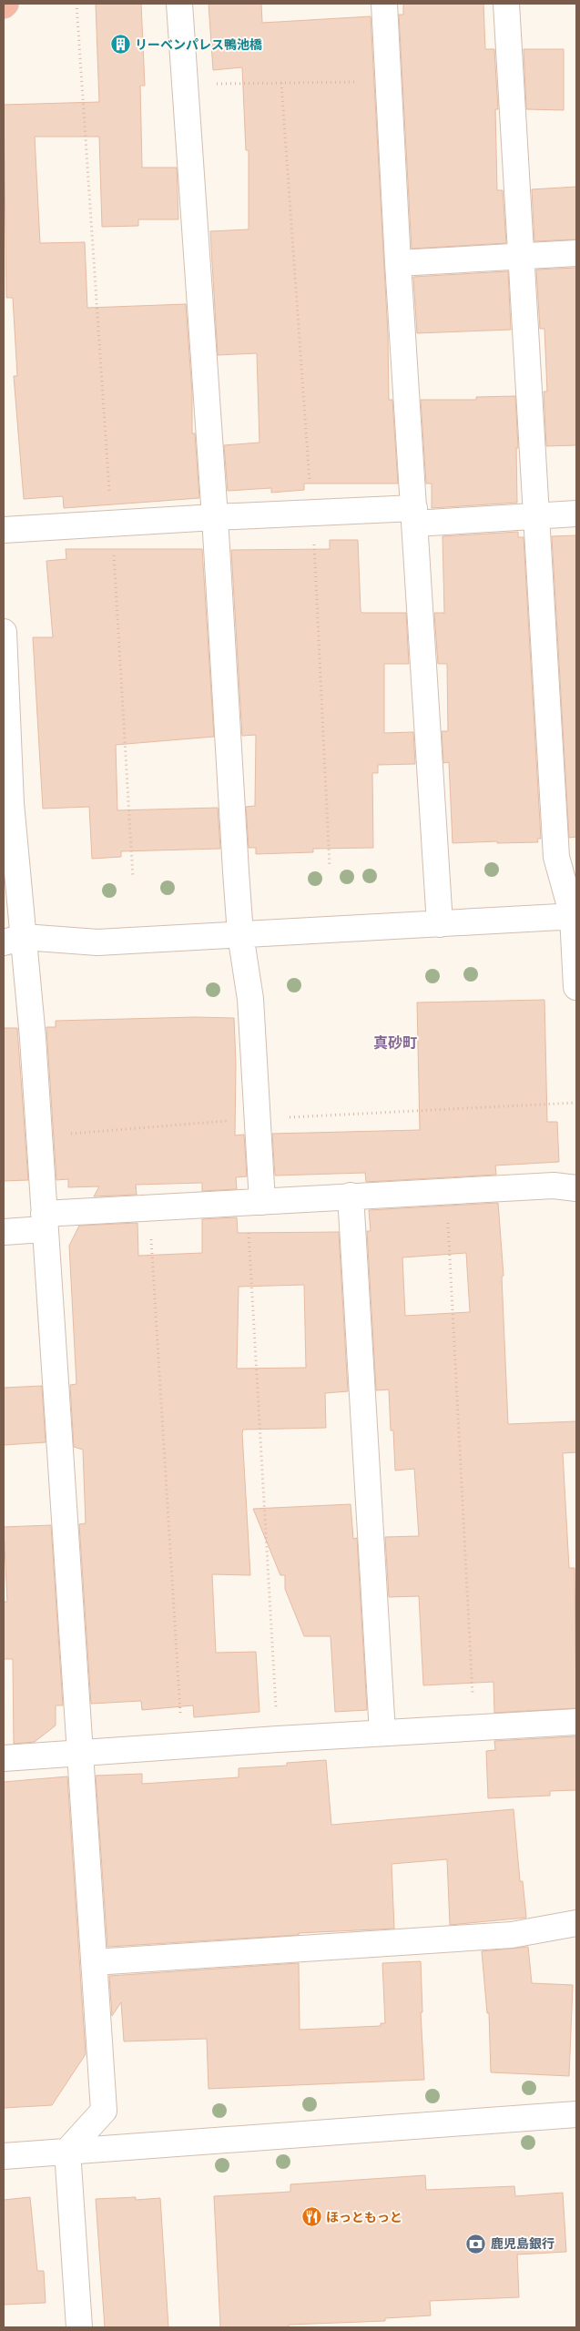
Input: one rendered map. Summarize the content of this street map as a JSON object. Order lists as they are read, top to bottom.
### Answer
{
  "districts": ["真砂町"],
  "places": {
    "building": ["リーベンパレス鴨池橋"],
    "restaurant": ["ほっともっと"],
    "bank": ["鹿児島銀行"]
  }
}
